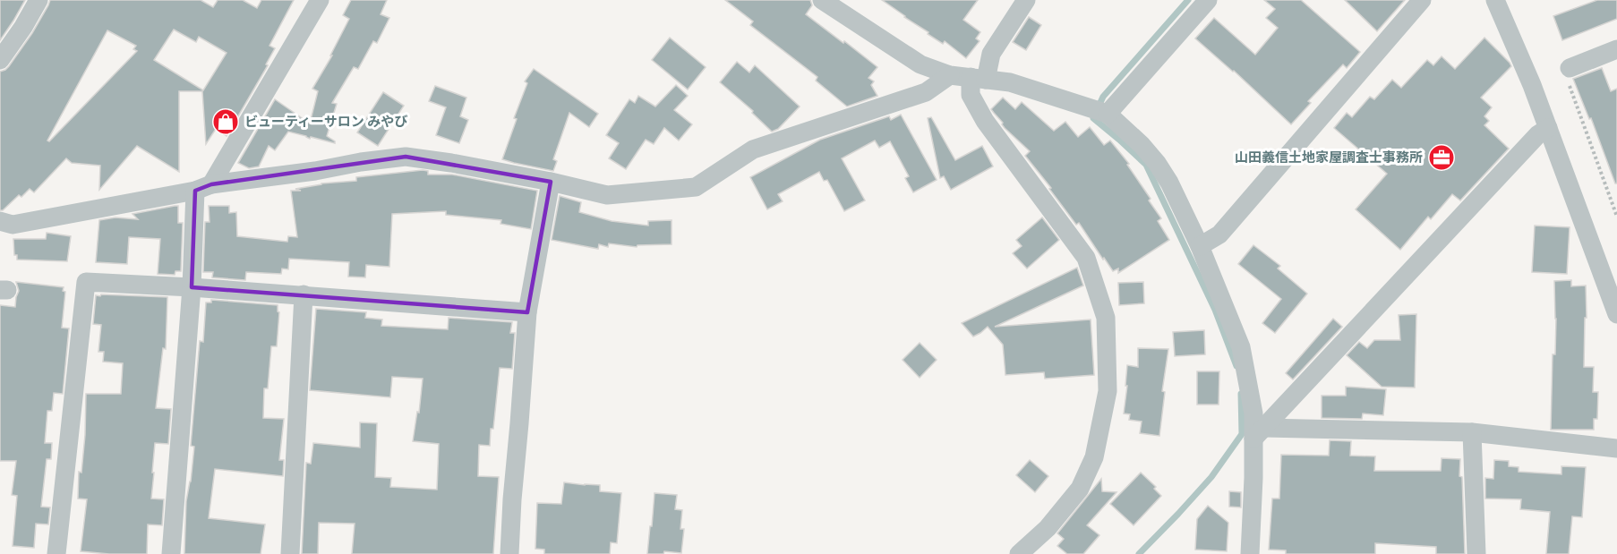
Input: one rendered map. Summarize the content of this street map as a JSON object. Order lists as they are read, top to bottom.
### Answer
{
  "places": {
    "shop": ["ビューティーサロン みやび"],
    "office": ["山田義信土地家屋調査士事務所"]
  }
}
